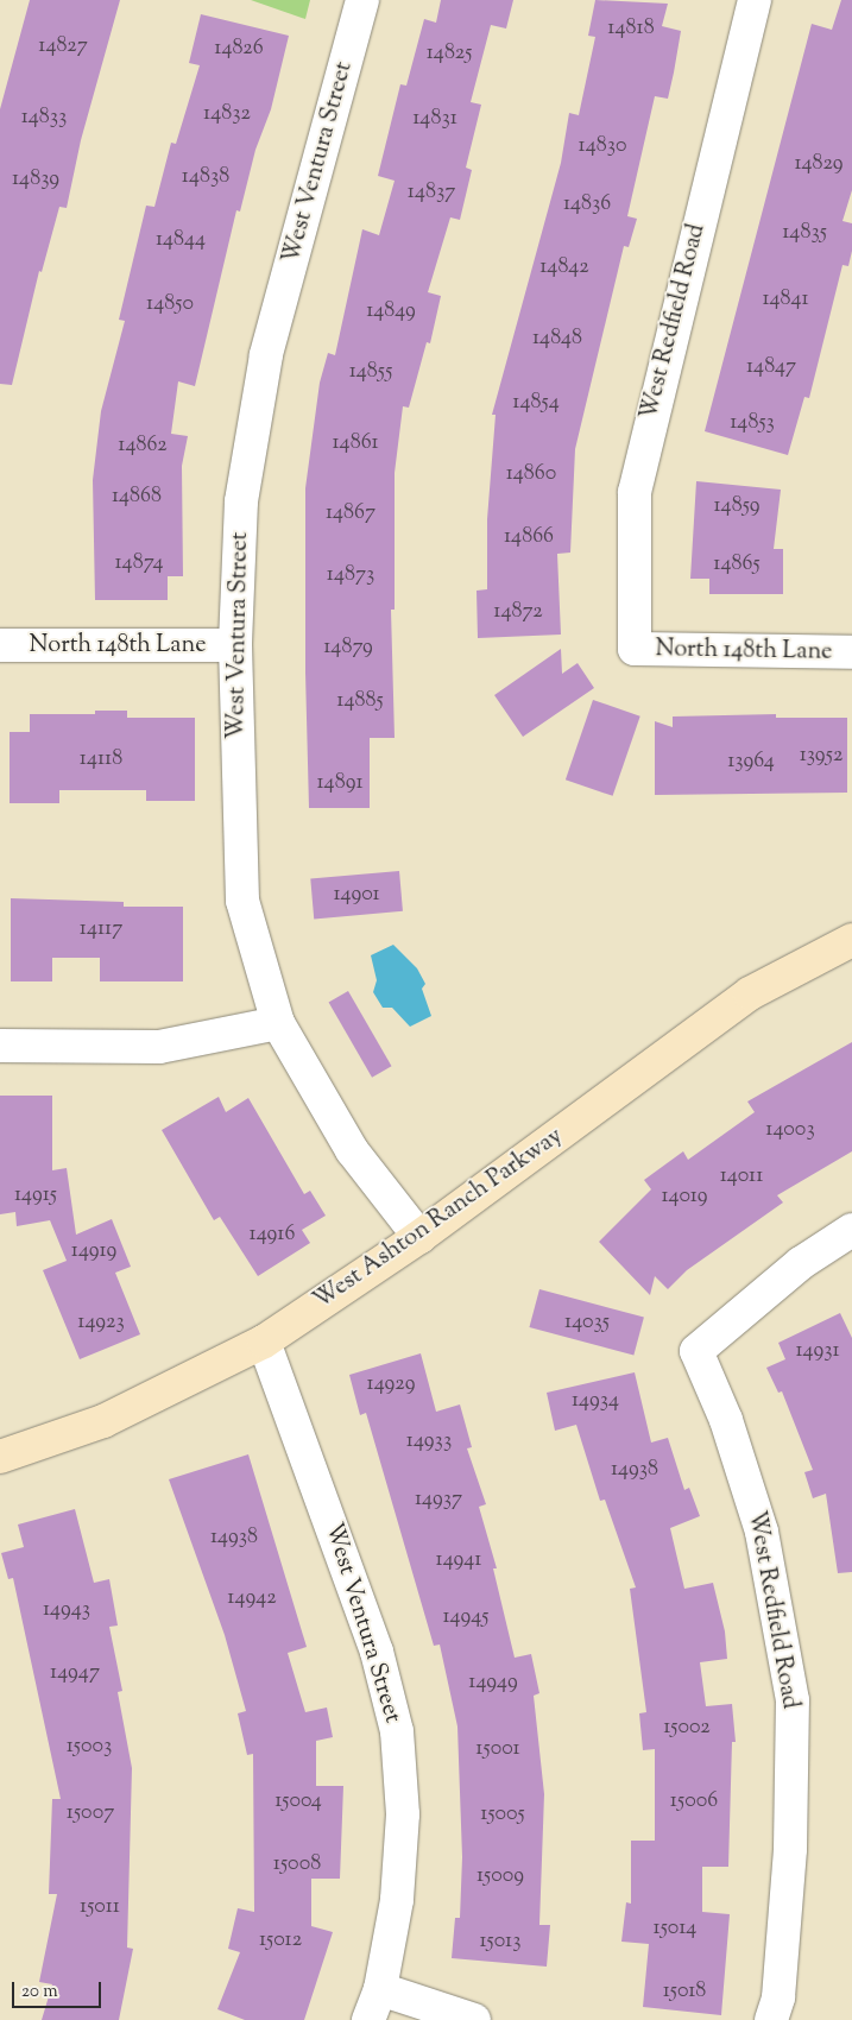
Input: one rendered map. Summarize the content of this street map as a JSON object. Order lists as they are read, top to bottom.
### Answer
{
  "streets": {
    "street": [
      "West Ventura Street",
      "West Redfield Road",
      "North 148th Lane",
      "West Ashton Ranch Parkway"
    ]
  },
  "crossings": [
    ["West Ventura Street", "North 148th Lane"],
    ["West Ventura Street", "West Ashton Ranch Parkway"],
    ["West Redfield Road", "North 148th Lane"]
  ],
  "house_numbers": [
    "14818",
    "14827",
    "14826",
    "14825",
    "14832",
    "14833",
    "14831",
    "14830",
    "14829",
    "14838",
    "14839",
    "14837",
    "14836",
    "14835",
    "14844",
    "14842",
    "14841",
    "14850",
    "14849",
    "14848",
    "14847",
    "14855",
    "14854",
    "14853",
    "14861",
    "14862",
    "14860",
    "14868",
    "14859",
    "14867",
    "14866",
    "14874",
    "14865",
    "14873",
    "14872",
    "14879",
    "14885",
    "13952",
    "14118",
    "13964",
    "14891",
    "14901",
    "14117",
    "14003",
    "14011",
    "14915",
    "14019",
    "14916",
    "14919",
    "14923",
    "14035",
    "14931",
    "14929",
    "14934",
    "14933",
    "14938",
    "14937",
    "14938",
    "14941",
    "14942",
    "14943",
    "14945",
    "14947",
    "14949",
    "15002",
    "15003",
    "15001",
    "15004",
    "15006",
    "15007",
    "15005",
    "15008",
    "15009",
    "15011",
    "15014",
    "15012",
    "15013",
    "15018"
  ],
  "scale_bar": "20 m"
}
